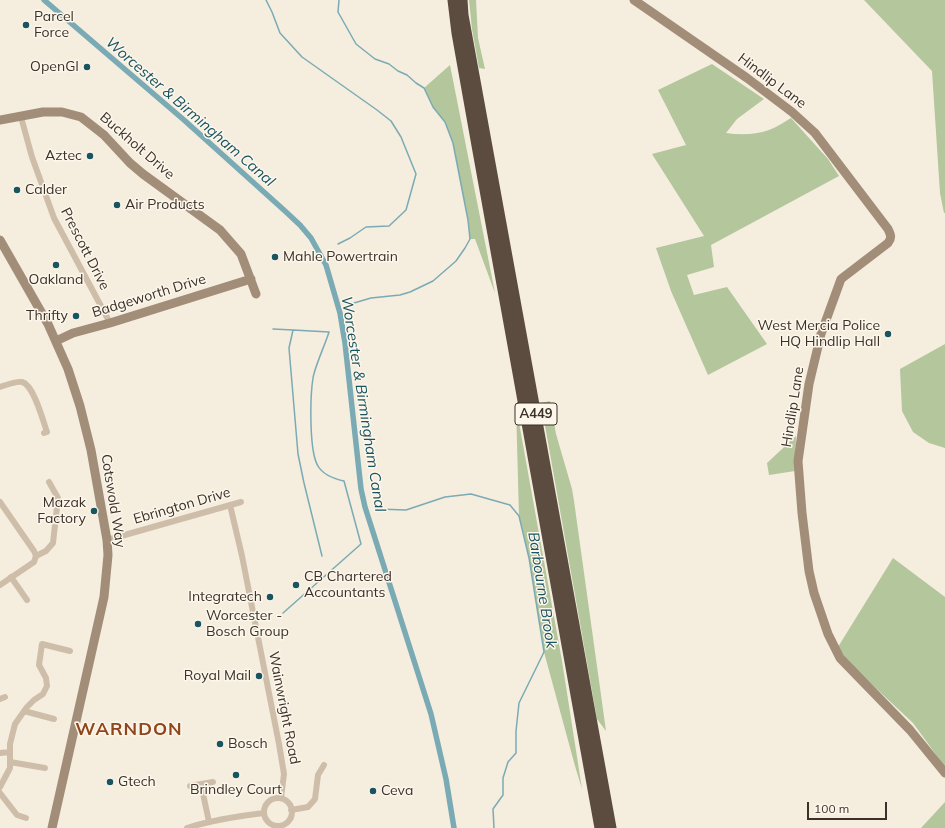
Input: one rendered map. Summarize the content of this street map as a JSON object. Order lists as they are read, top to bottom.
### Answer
{
  "streets": {
    "highway": ["A449"],
    "street": [
      "Hindlip Lane",
      "Buckholt Drive",
      "Prescott Drive",
      "Badgeworth Drive",
      "Cotswold Way",
      "Ebrington Drive",
      "Wainwright Road"
    ]
  },
  "crossings": [
    ["Buckholt Drive", "Prescott Drive"],
    ["Buckholt Drive", "Badgeworth Drive"],
    ["Prescott Drive", "Badgeworth Drive"],
    ["Badgeworth Drive", "Cotswold Way"],
    ["Cotswold Way", "Ebrington Drive"],
    ["Ebrington Drive", "Wainwright Road"]
  ],
  "districts": ["WARNDON"],
  "water": ["Worcester & Birmingham Canal", "Barbourne Brook"],
  "places": [
    "Parcel Force",
    "OpenGI",
    "Aztec",
    "Calder",
    "Air Products",
    "Mahle Powertrain",
    "Oakland",
    "Thrifty",
    "West Mercia Police HQ Hindlip Hall",
    "Mazak Factory",
    "CB Chartered Accountants",
    "Integratech",
    "Worcester - Bosch Group",
    "Royal Mail",
    "Bosch",
    "Brindley Court",
    "Gtech",
    "Ceva"
  ],
  "scale_bar": "100 m"
}
